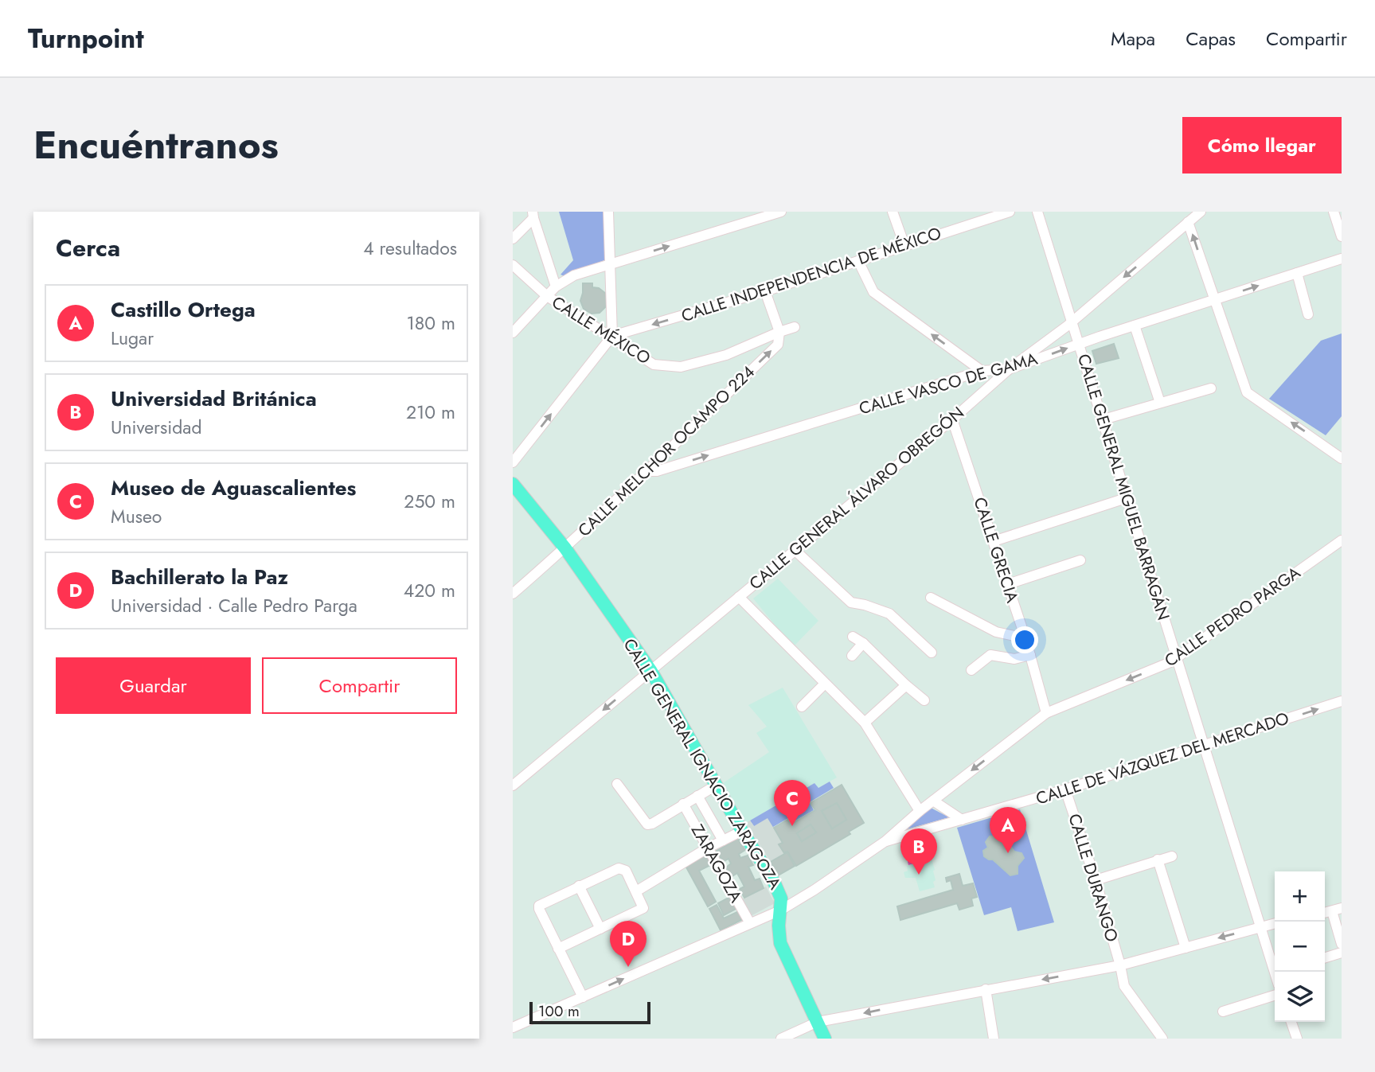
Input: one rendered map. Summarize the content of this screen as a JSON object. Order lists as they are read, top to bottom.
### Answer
{
  "streets": {
    "main road": ["CALLE GENERAL IGNACIO ZARAGOZA"],
    "street": [
      "CALLE INDEPENDENCIA DE MÉXICO",
      "CALLE MÉXICO",
      "CALLE VASCO DE GAMA",
      "CALLE MELCHOR OCAMPO 224",
      "CALLE GENERAL MIGUEL BARRAGÁN",
      "CALLE GENERAL ÁLVARO OBREGÓN",
      "CALLE GRECIA",
      "CALLE PEDRO PARGA",
      "CALLE DE VÁZQUEZ DEL MERCADO",
      "ZARAGOZA",
      "CALLE DURANGO"
    ]
  },
  "crossings": [
    ["CALLE INDEPENDENCIA DE MÉXICO", "CALLE MÉXICO"],
    ["CALLE MÉXICO", "CALLE MELCHOR OCAMPO 224"],
    ["CALLE VASCO DE GAMA", "CALLE MELCHOR OCAMPO 224"],
    ["CALLE VASCO DE GAMA", "CALLE GENERAL MIGUEL BARRAGÁN"],
    ["CALLE VASCO DE GAMA", "CALLE GENERAL ÁLVARO OBREGÓN"],
    ["CALLE MELCHOR OCAMPO 224", "CALLE GENERAL IGNACIO ZARAGOZA"],
    ["CALLE GENERAL MIGUEL BARRAGÁN", "CALLE GENERAL ÁLVARO OBREGÓN"],
    ["CALLE GENERAL MIGUEL BARRAGÁN", "CALLE PEDRO PARGA"],
    ["CALLE GENERAL MIGUEL BARRAGÁN", "CALLE DE VÁZQUEZ DEL MERCADO"],
    ["CALLE GENERAL ÁLVARO OBREGÓN", "CALLE GRECIA"],
    ["CALLE GENERAL ÁLVARO OBREGÓN", "CALLE GENERAL IGNACIO ZARAGOZA"],
    ["CALLE GRECIA", "CALLE PEDRO PARGA"],
    ["CALLE PEDRO PARGA", "CALLE DE VÁZQUEZ DEL MERCADO"],
    ["CALLE PEDRO PARGA", "CALLE GENERAL IGNACIO ZARAGOZA"],
    ["CALLE PEDRO PARGA", "ZARAGOZA"],
    ["CALLE DE VÁZQUEZ DEL MERCADO", "CALLE DURANGO"]
  ],
  "one_way": ["CALLE VASCO DE GAMA", "CALLE MELCHOR OCAMPO 224", "CALLE GENERAL ÁLVARO OBREGÓN"],
  "scale_bar": "100 m",
  "page": {
    "header": "Turnpoint",
    "nav": ["Mapa", "Capas", "Compartir"],
    "title": "Encuéntranos",
    "buttons": [
      "Cómo llegar",
      ["Guardar", "Compartir"]
    ],
    "heading": ["Cerca", "4 resultados"],
    "list": [
      {
        "mark": "A",
        "name": "Castillo Ortega",
        "note": "Lugar",
        "value": "180 m"
      },
      {
        "mark": "B",
        "name": "Universidad Británica",
        "note": "Universidad",
        "value": "210 m"
      },
      {
        "mark": "C",
        "name": "Museo de Aguascalientes",
        "note": "Museo",
        "value": "250 m"
      },
      {
        "mark": "D",
        "name": "Bachillerato la Paz",
        "note": "Universidad · Calle Pedro Parga",
        "value": "420 m"
      }
    ],
    "pins": [
      "C",
      "A",
      "B",
      "D"
    ],
    "map_buttons": ["+", "−"],
    "scale": "100 m"
  }
}
